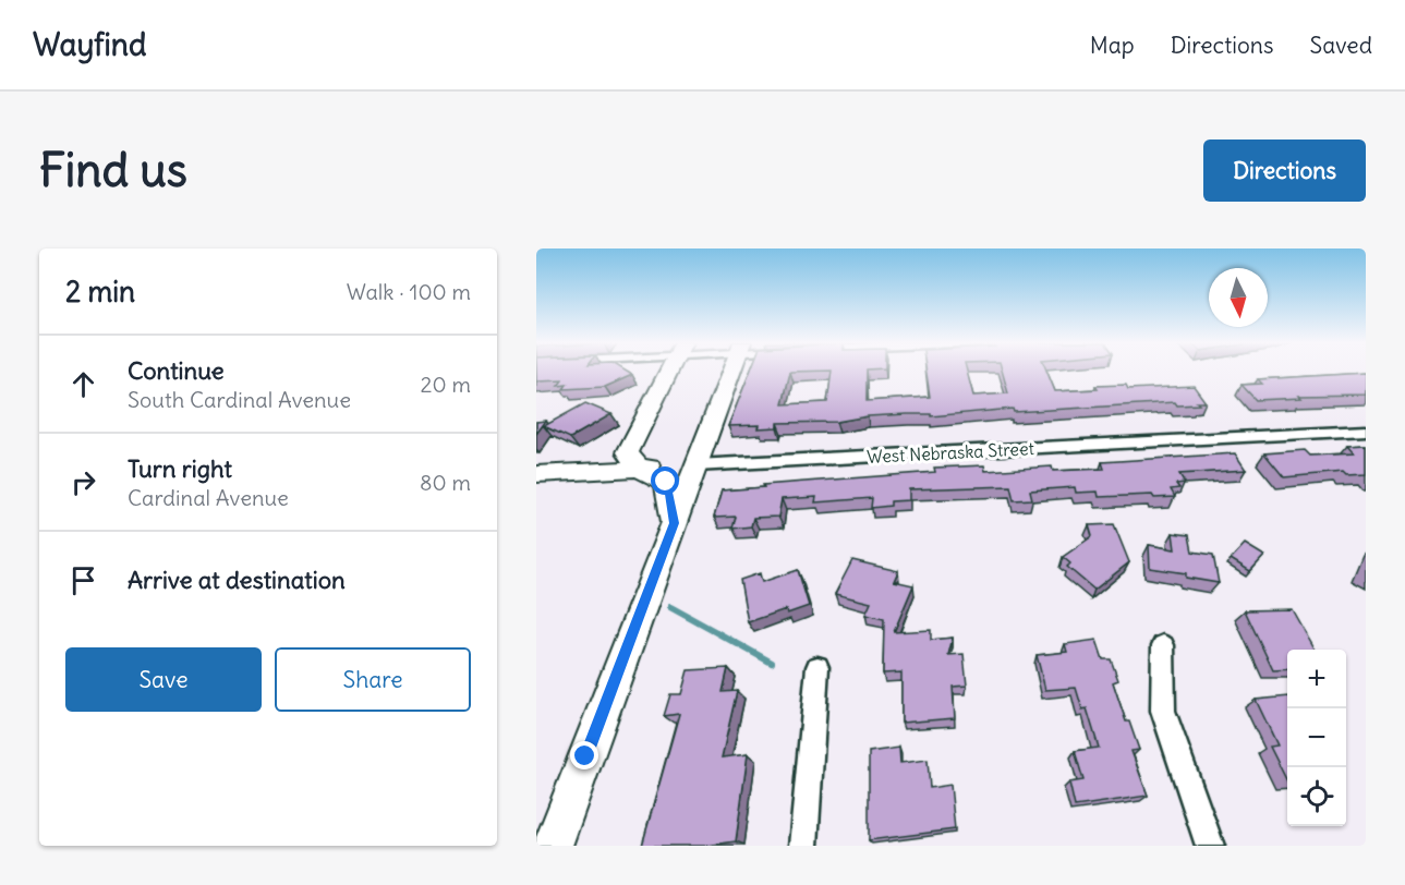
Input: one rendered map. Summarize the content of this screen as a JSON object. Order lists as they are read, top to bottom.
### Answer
{
  "streets": {
    "main road": ["West Nebraska Street"]
  },
  "north": "bottom",
  "page": {
    "header": "Wayfind",
    "nav": ["Map", "Directions", "Saved"],
    "buttons": [
      "Directions",
      ["Save", "Share"]
    ],
    "title": "Find us",
    "heading": ["2 min", "Walk · 100 m"],
    "list": [
      ["Continue", "South Cardinal Avenue", "20 m"],
      ["Turn right", "Cardinal Avenue", "80 m"],
      "Arrive at destination"
    ],
    "map_buttons": ["+", "−"]
  }
}
